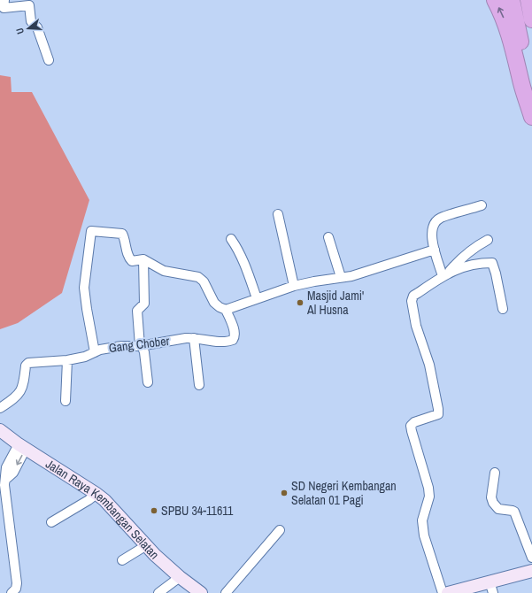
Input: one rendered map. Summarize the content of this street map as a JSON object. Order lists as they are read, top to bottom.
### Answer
{
  "streets": {
    "main road": ["Jalan Raya Kembangan Selatan"],
    "street": ["Gang Chober"]
  },
  "places": ["Masjid Jami' Al Husna", "SD Negeri Kembangan Selatan 01 Pagi", "SPBU 34-11611"],
  "north": "left"
}
